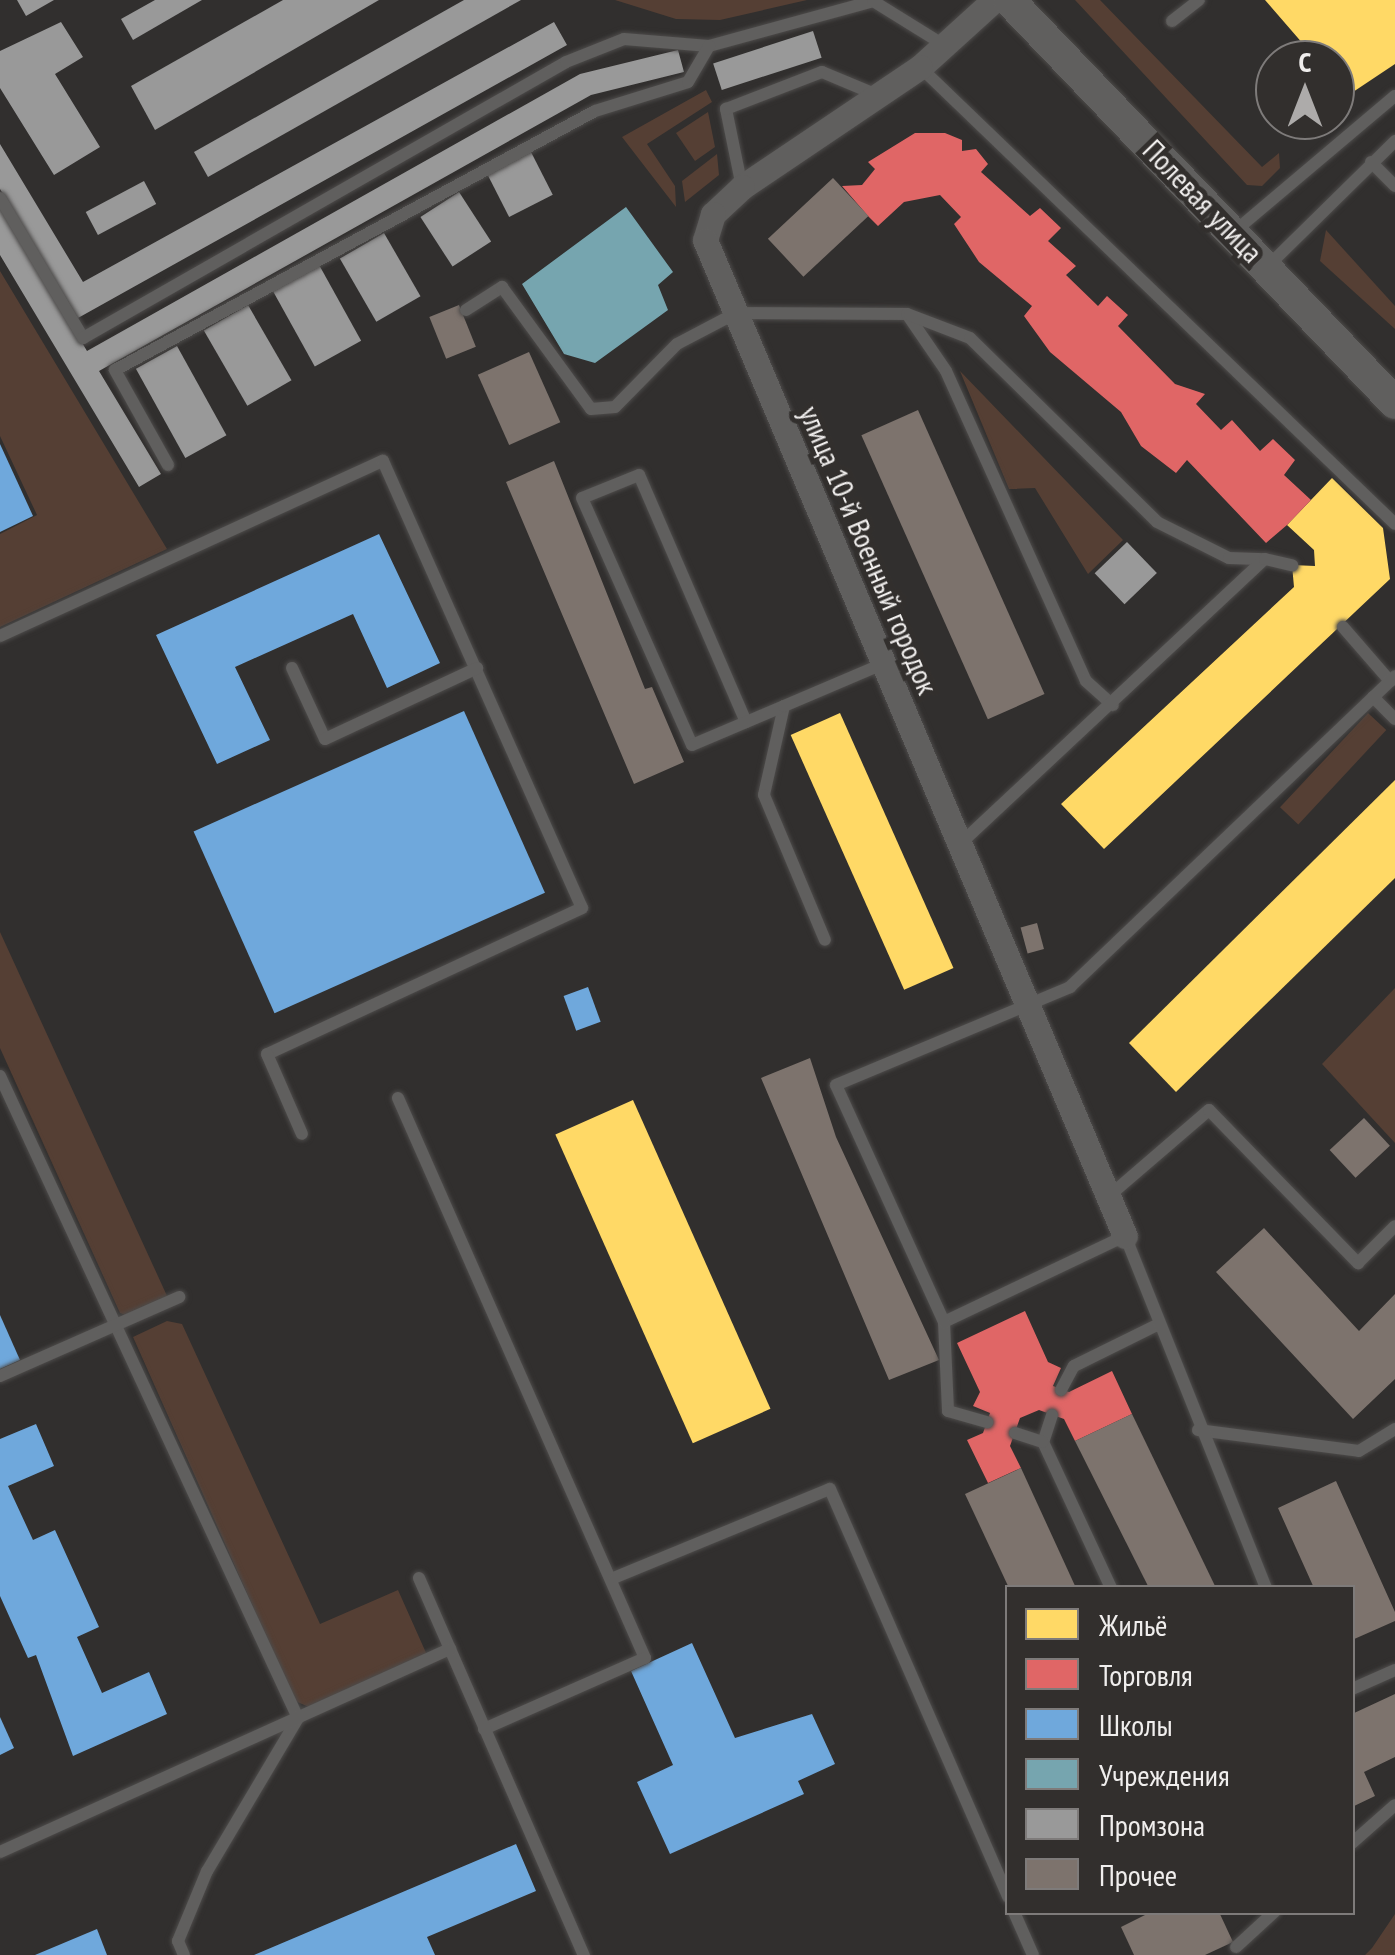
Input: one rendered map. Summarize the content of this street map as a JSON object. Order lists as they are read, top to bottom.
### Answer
{
  "streets": {
    "street": ["Полевая улица", "улица 10-й Военный городок"]
  },
  "legend": [
    "Жильё",
    "Торговля",
    "Школы",
    "Учреждения",
    "Промзона",
    "Прочее"
  ],
  "north": "top"
}
